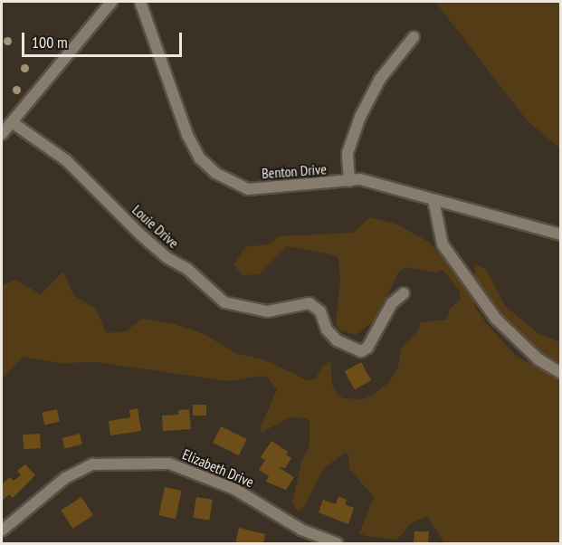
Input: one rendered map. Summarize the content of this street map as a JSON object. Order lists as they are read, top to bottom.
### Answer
{
  "streets": {
    "street": ["Benton Drive", "Louie Drive", "Elizabeth Drive"]
  },
  "scale_bar": "100 m"
}
